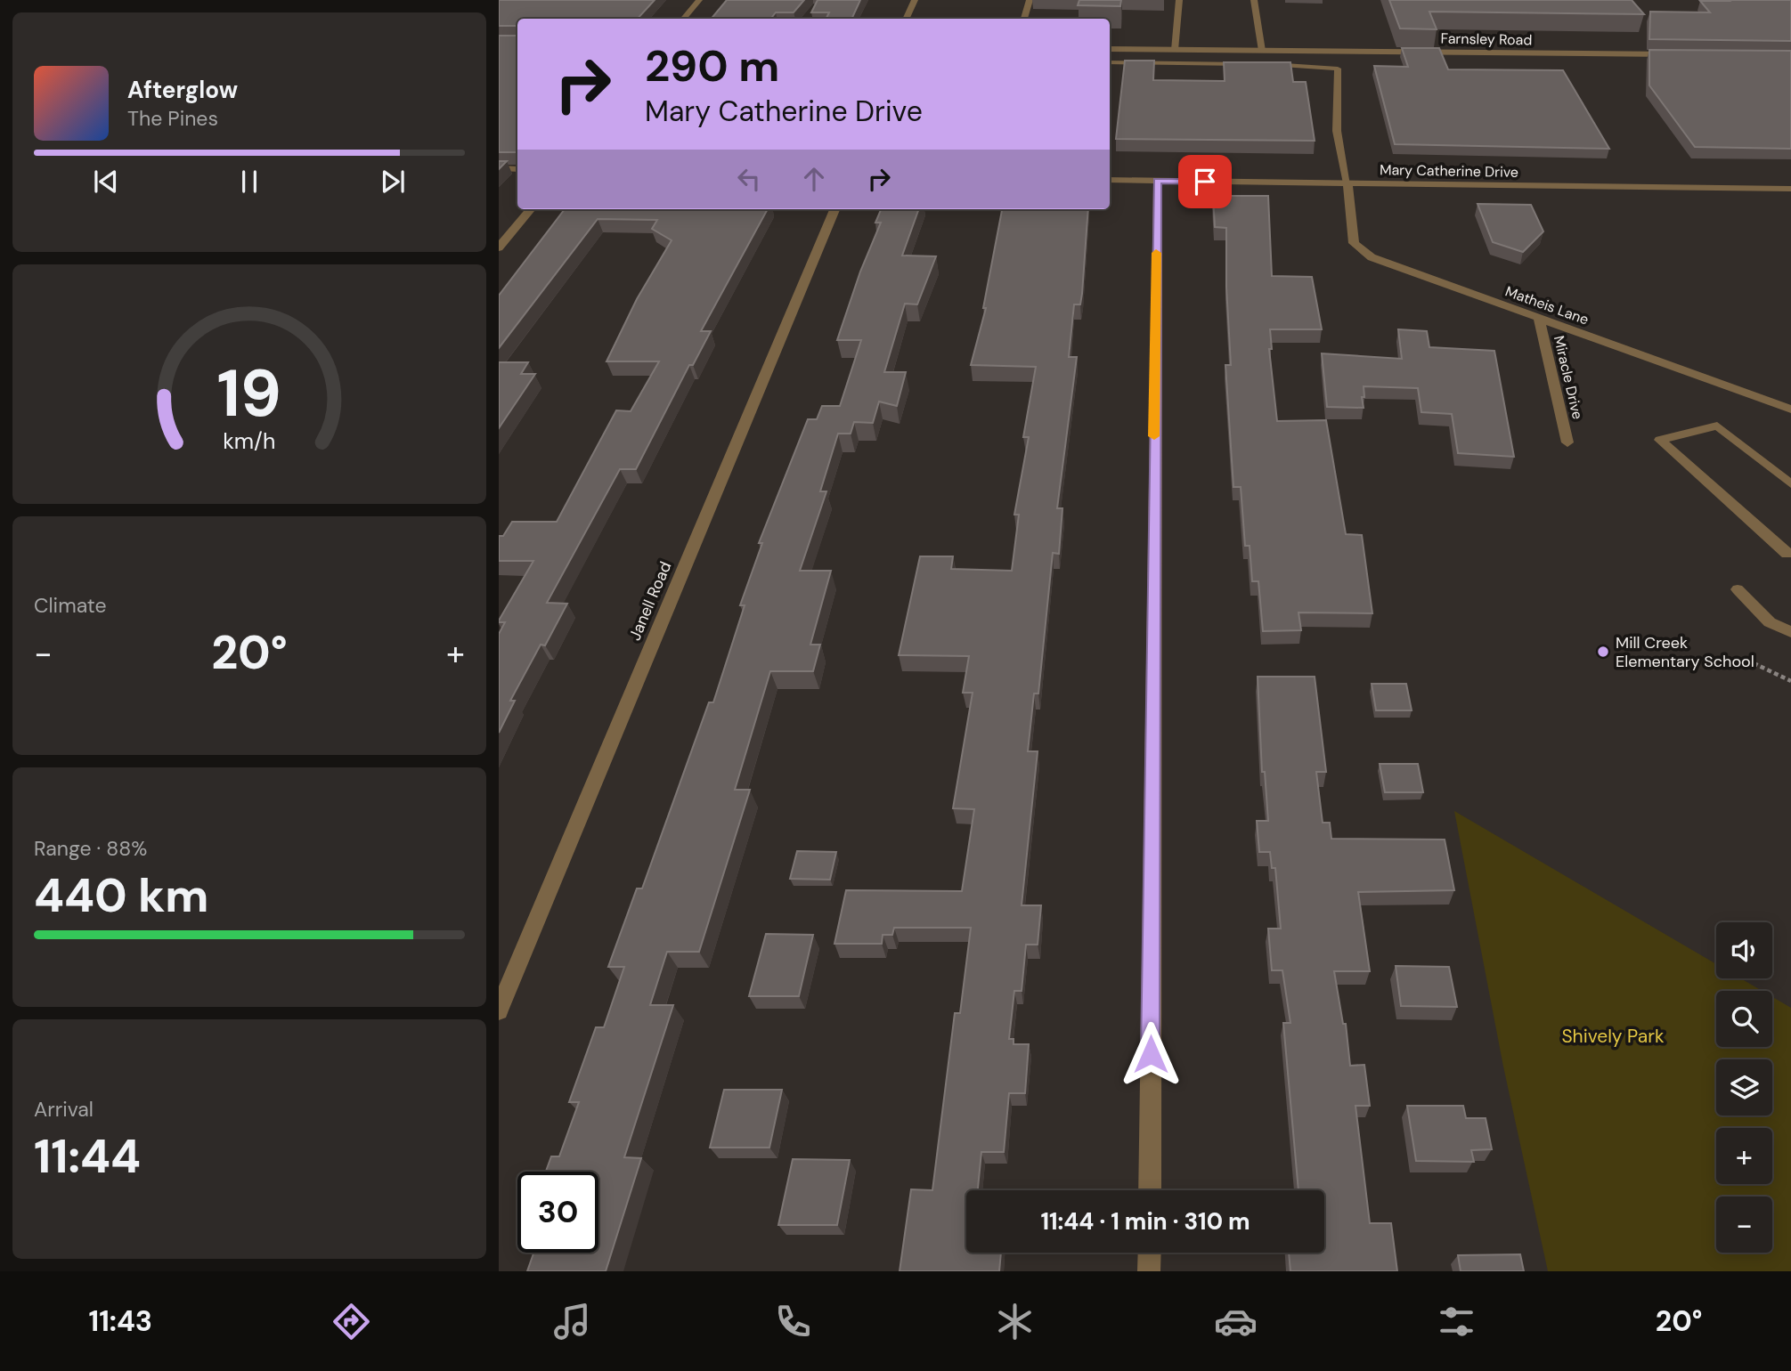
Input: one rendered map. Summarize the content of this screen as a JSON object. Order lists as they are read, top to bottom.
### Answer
{
  "streets": {
    "street": [
      "Farnsley Road",
      "Mary Catherine Drive",
      "Matheis Lane",
      "Miracle Drive",
      "Janell Road"
    ]
  },
  "crossings": [
    ["Mary Catherine Drive", "Matheis Lane"],
    ["Matheis Lane", "Miracle Drive"]
  ],
  "parks": ["Shively Park"],
  "places": ["Mill Creek Elementary School"],
  "page": {
    "turn": ["290 m", "Mary Catherine Drive"],
    "song": ["Afterglow", "The Pines"],
    "tile": [
      "Climate",
      ["Range · 88%", "440 km"],
      ["Arrival", "11:44"]
    ],
    "heat": ["−", "20°", "+"],
    "map_buttons": ["+", "−"],
    "limit": "30",
    "trip": "11:44 · 1 min · 310 m",
    "tabs": ["11:43", "20°"],
    "gauge": ["19", "km/h"]
  }
}
